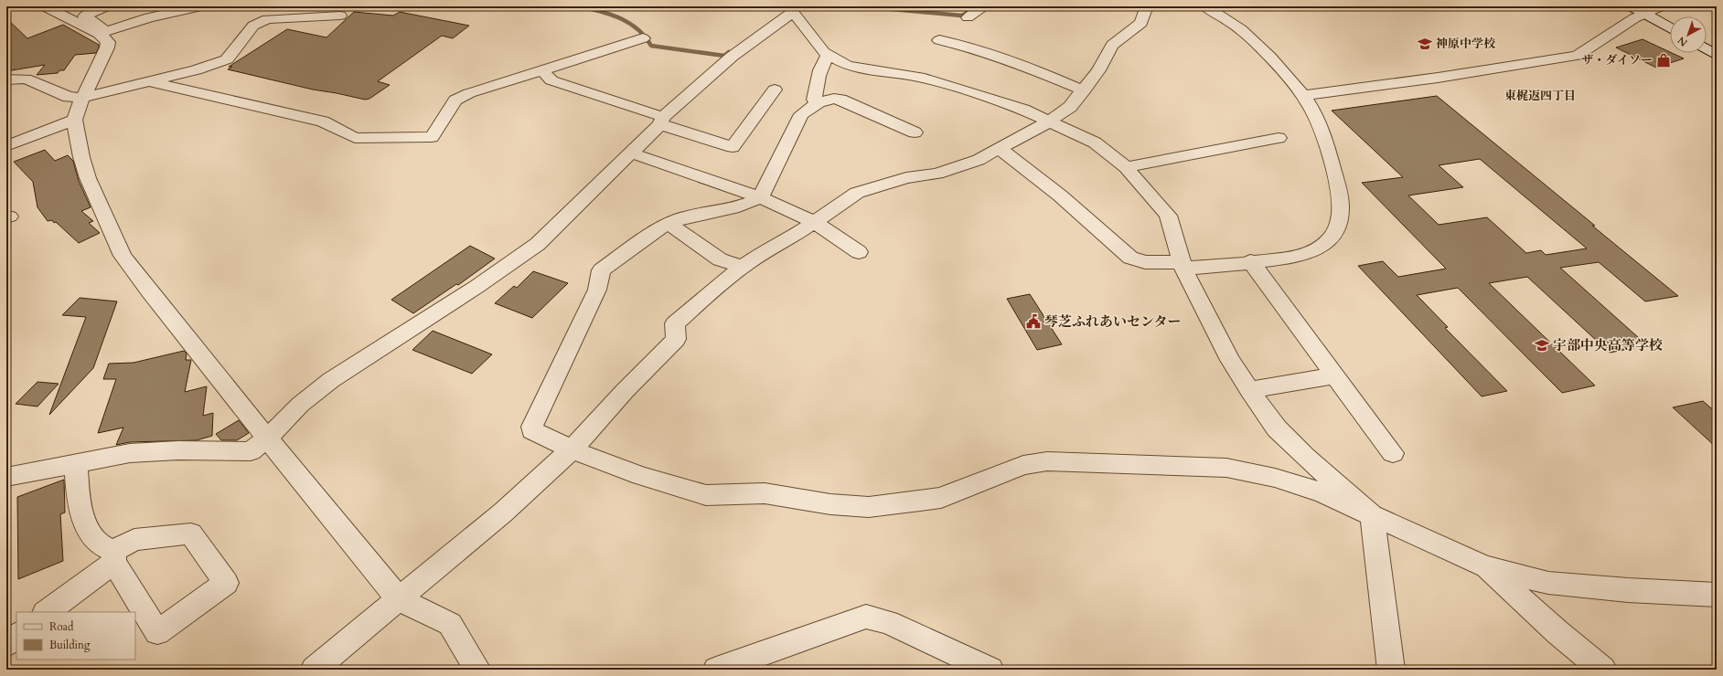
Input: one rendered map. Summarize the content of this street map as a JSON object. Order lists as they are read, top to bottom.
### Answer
{
  "districts": ["東梶返四丁目"],
  "places": {
    "school or university": ["神原中学校", "宇部中央高等学校"],
    "shop": ["ザ・ダイソー"],
    "public building": ["琴芝ふれあいセンター"]
  },
  "legend": ["Road", "Building"],
  "north": "bottom left"
}
